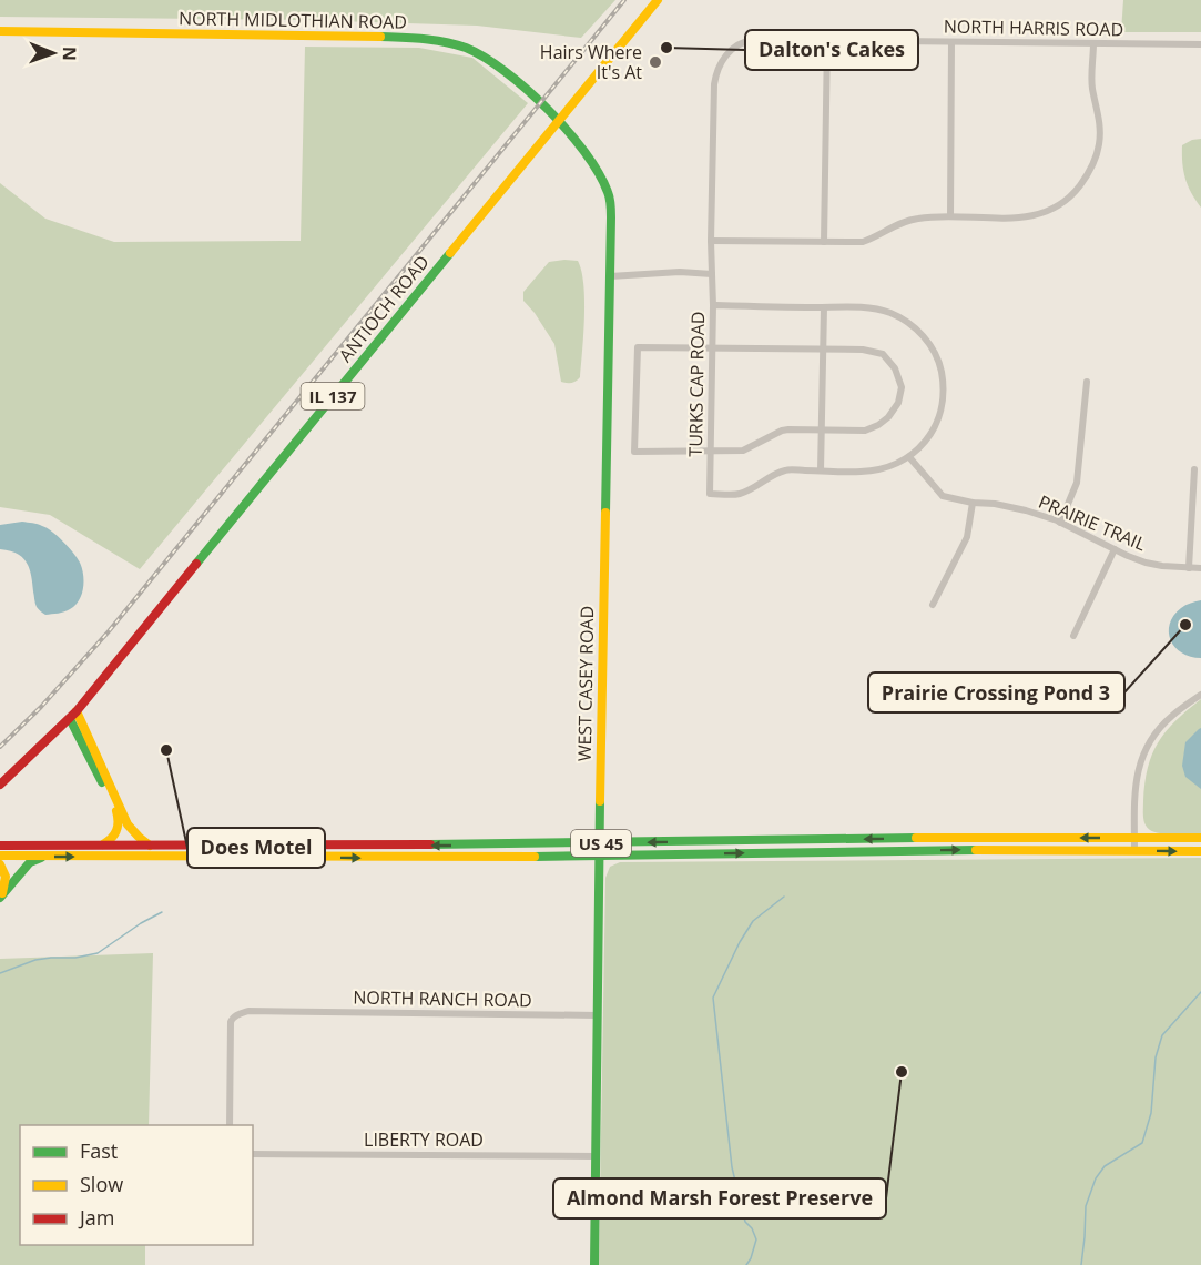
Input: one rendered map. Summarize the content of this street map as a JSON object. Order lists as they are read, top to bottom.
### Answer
{
  "streets": {
    "main road": [
      "NORTH MIDLOTHIAN ROAD",
      "ANTIOCH ROAD",
      "IL 137",
      "WEST CASEY ROAD",
      "US 45"
    ],
    "street": [
      "NORTH HARRIS ROAD",
      "TURKS CAP ROAD",
      "PRAIRIE TRAIL",
      "NORTH RANCH ROAD",
      "LIBERTY ROAD"
    ]
  },
  "crossings": [
    ["NORTH MIDLOTHIAN ROAD", "ANTIOCH ROAD"],
    ["NORTH MIDLOTHIAN ROAD", "WEST CASEY ROAD"],
    ["NORTH HARRIS ROAD", "TURKS CAP ROAD"],
    ["ANTIOCH ROAD", "WEST CASEY ROAD"],
    ["WEST CASEY ROAD", "US 45"],
    ["WEST CASEY ROAD", "NORTH RANCH ROAD"],
    ["WEST CASEY ROAD", "LIBERTY ROAD"]
  ],
  "places": [
    "Dalton's Cakes",
    "Hairs Where It's At",
    "Prairie Crossing Pond 3",
    "Does Motel",
    "Almond Marsh Forest Preserve"
  ],
  "legend": ["Fast", "Slow", "Jam"],
  "north": "right"
}
